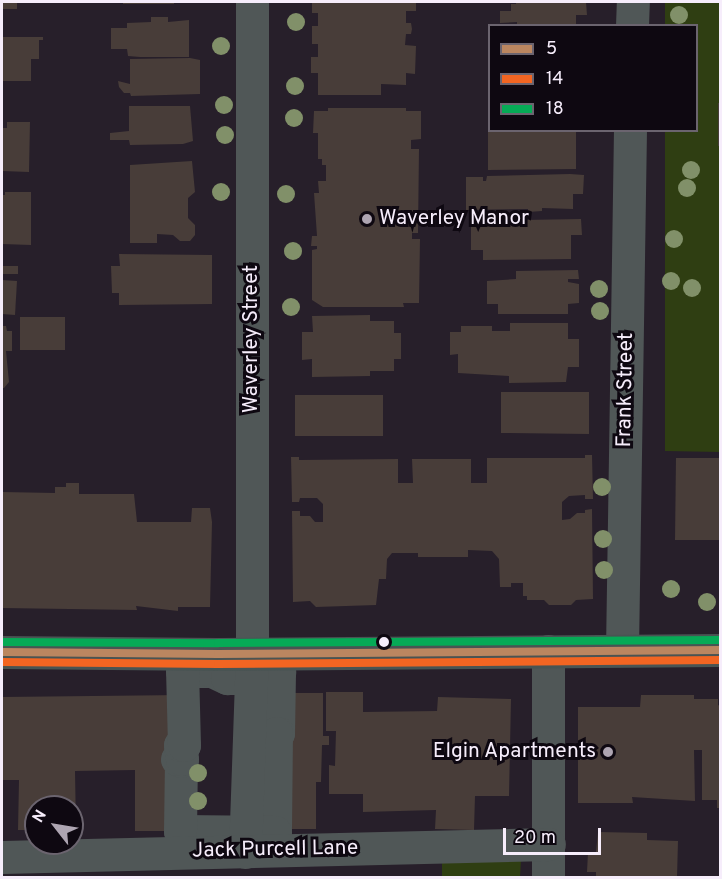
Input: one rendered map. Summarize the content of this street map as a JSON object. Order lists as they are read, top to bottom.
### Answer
{
  "streets": {
    "street": ["Waverley Street", "Frank Street", "Jack Purcell Lane"]
  },
  "crossings": [
    ["Waverley Street", "Jack Purcell Lane"]
  ],
  "places": ["Waverley Manor", "Elgin Apartments"],
  "lines": ["transit line 18", "transit line 5", "transit line 14"],
  "legend": ["5", "14", "18"],
  "scale_bar": "20 m",
  "north": "top left"
}
